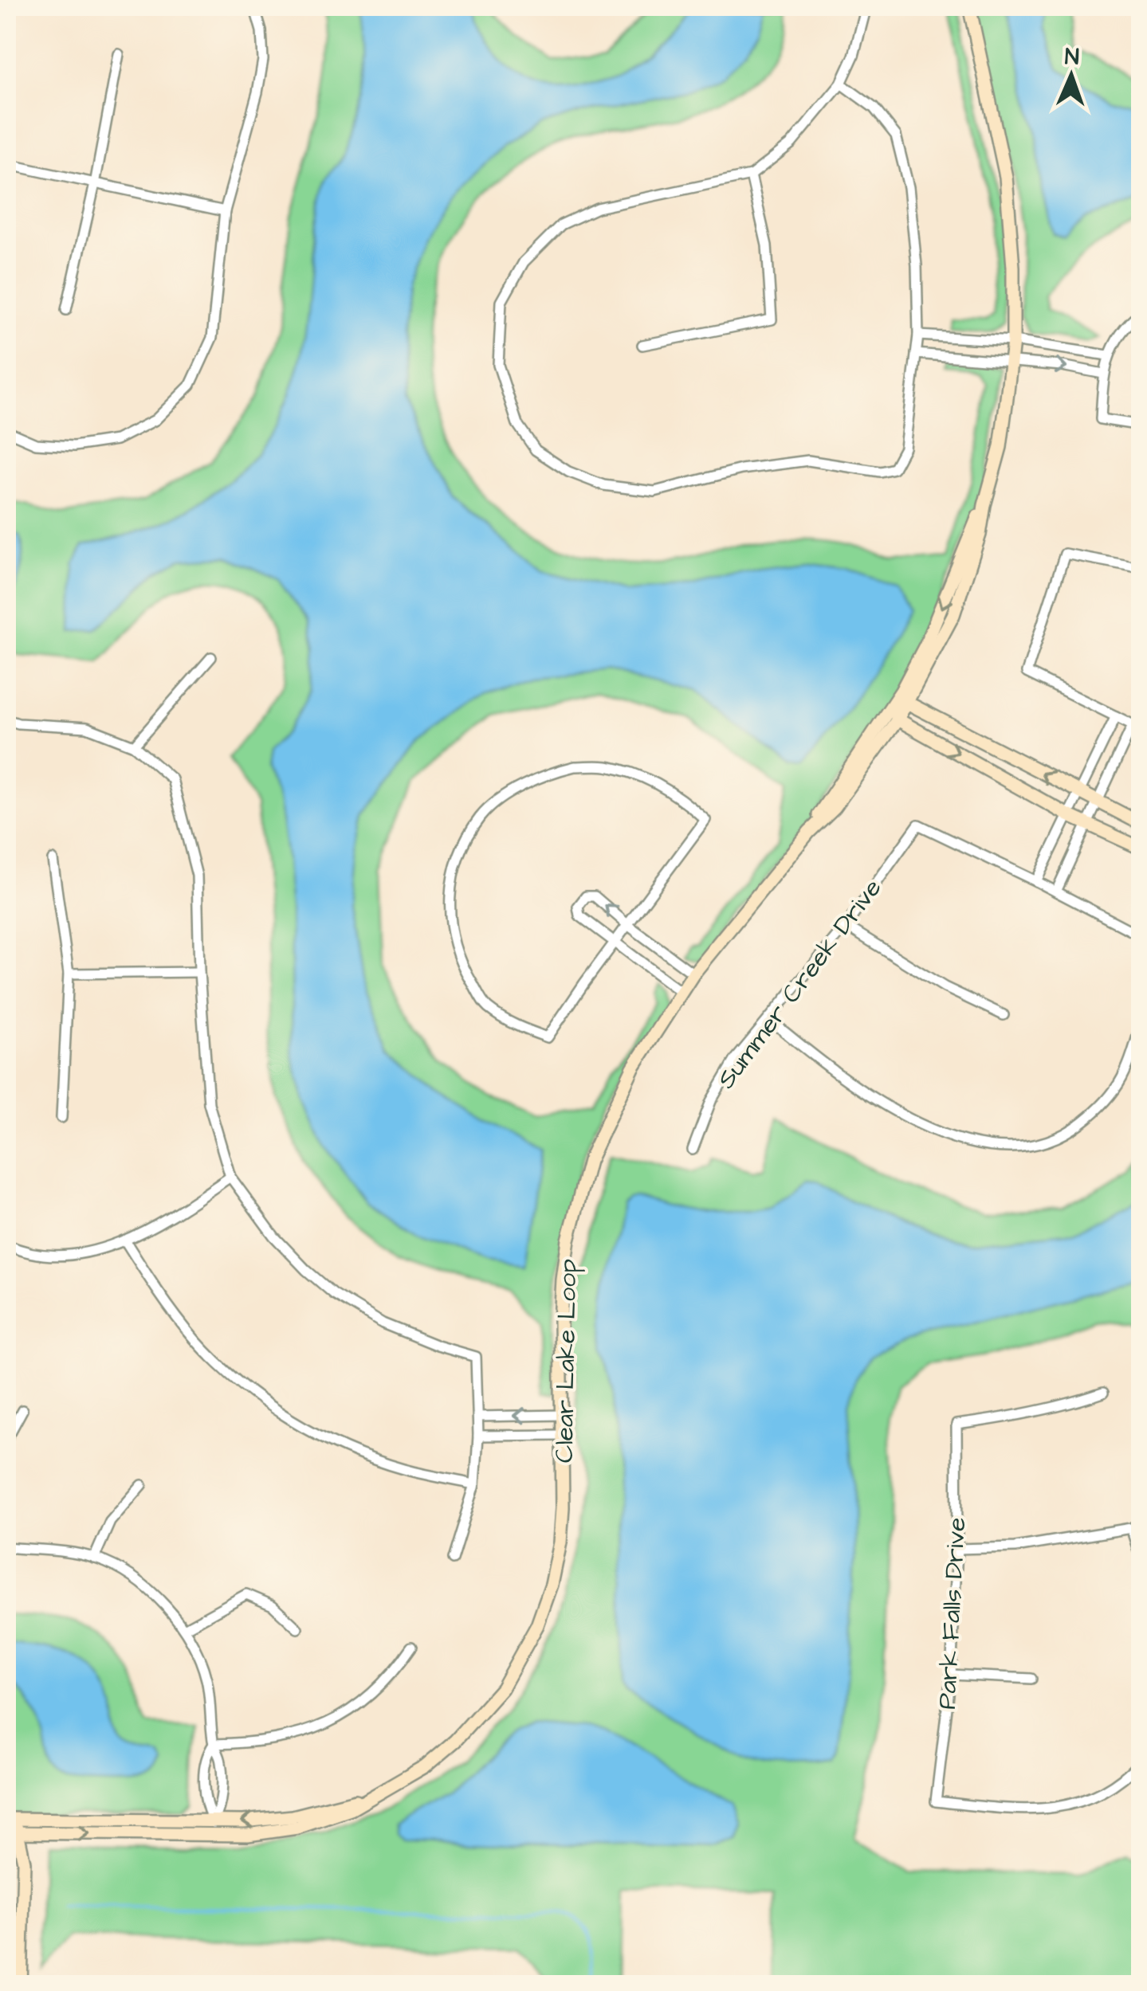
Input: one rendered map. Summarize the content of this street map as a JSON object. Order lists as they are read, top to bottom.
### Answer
{
  "streets": {
    "street": ["Summer Creek Drive", "Clear Lake Loop", "Park Falls Drive"]
  },
  "north": "top"
}
